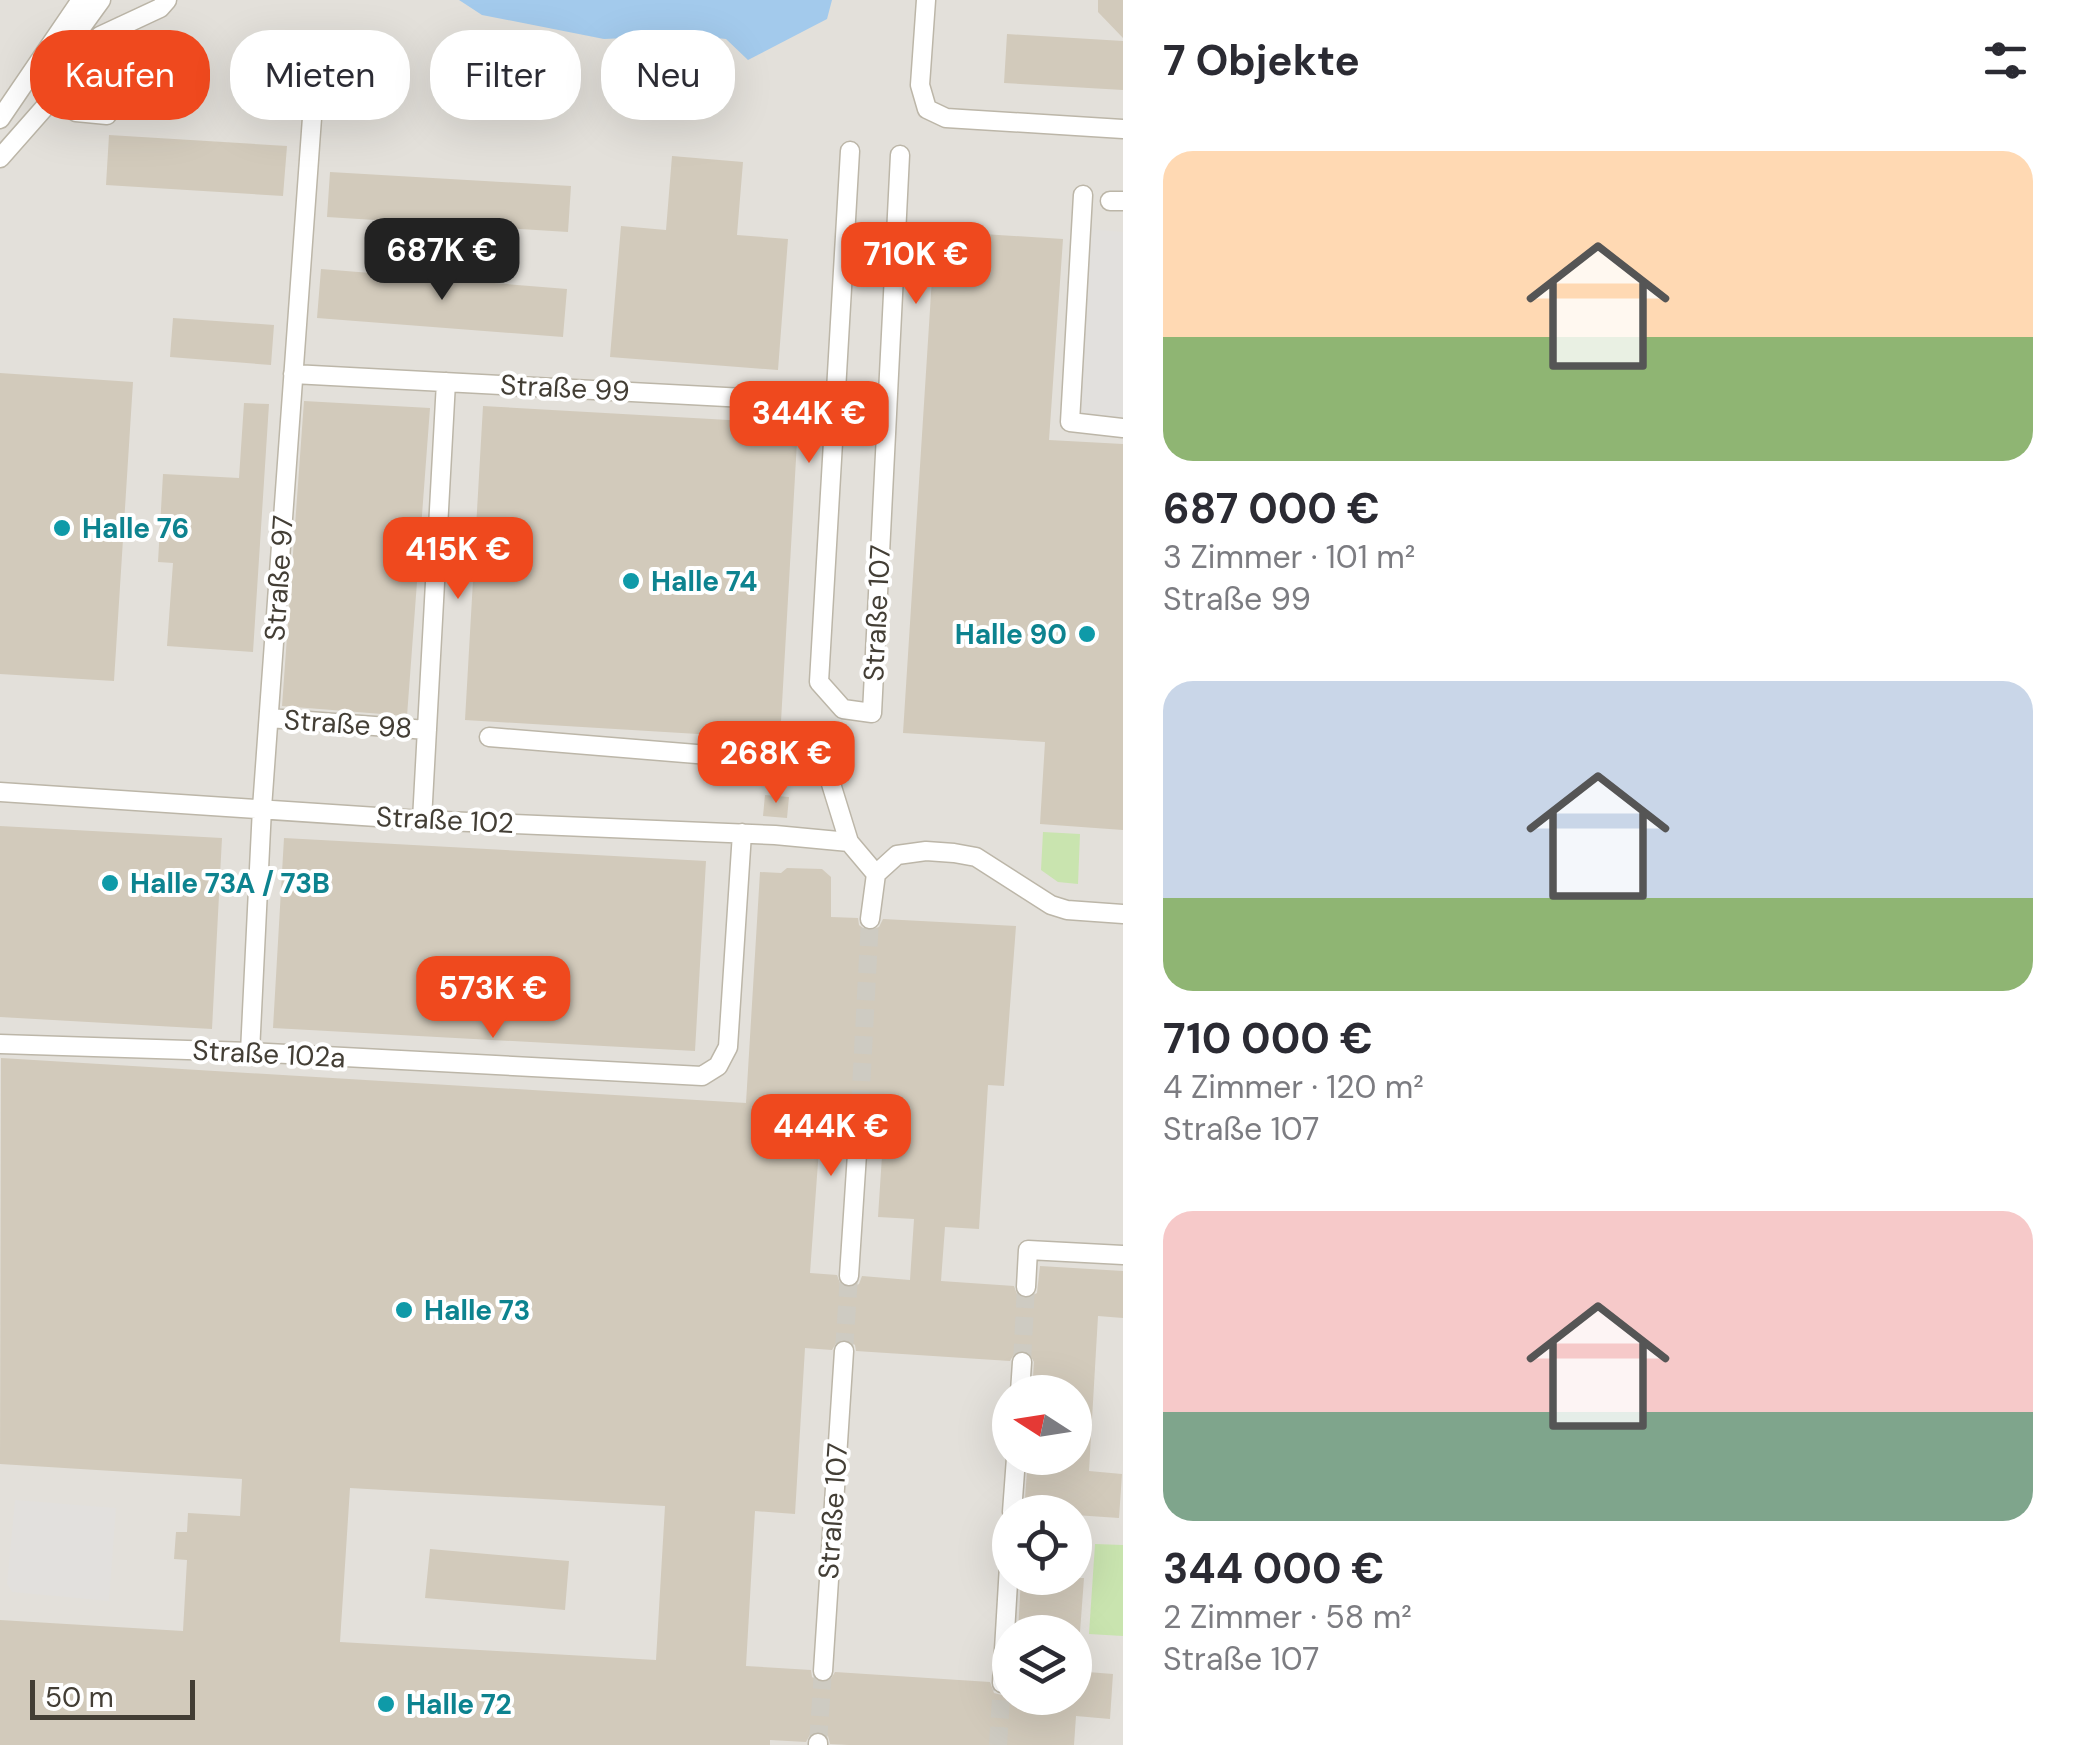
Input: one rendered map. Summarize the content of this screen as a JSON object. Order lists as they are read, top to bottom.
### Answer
{
  "streets": {
    "street": [
      "Straße 99",
      "Straße 97",
      "Straße 107",
      "Straße 98",
      "Straße 102",
      "Straße 102a"
    ]
  },
  "crossings": [
    ["Straße 99", "Straße 97"],
    ["Straße 99", "Straße 107"],
    ["Straße 99", "Straße 98"],
    ["Straße 97", "Straße 98"],
    ["Straße 97", "Straße 102"],
    ["Straße 97", "Straße 102a"],
    ["Straße 98", "Straße 102"],
    ["Straße 102", "Straße 102a"]
  ],
  "places": [
    "Halle 76",
    "Halle 74",
    "Halle 90",
    "Halle 73A / 73B",
    "Halle 73",
    "Halle 72"
  ],
  "scale_bar": "50 m",
  "north": "left",
  "page": {
    "heading": "7 Objekte",
    "chip": [
      "Kaufen",
      "Mieten",
      "Filter",
      "Neu"
    ],
    "list": [
      {
        "name": "687 000 €",
        "note": "3 Zimmer · 101 m² · Straße 99"
      },
      {
        "name": "710 000 €",
        "note": "4 Zimmer · 120 m² · Straße 107"
      },
      {
        "name": "344 000 €",
        "note": "2 Zimmer · 58 m² · Straße 107"
      }
    ],
    "price": [
      "687K €",
      "710K €",
      "344K €",
      "415K €",
      "268K €",
      "573K €",
      "444K €"
    ],
    "scale": "50 m"
  }
}
